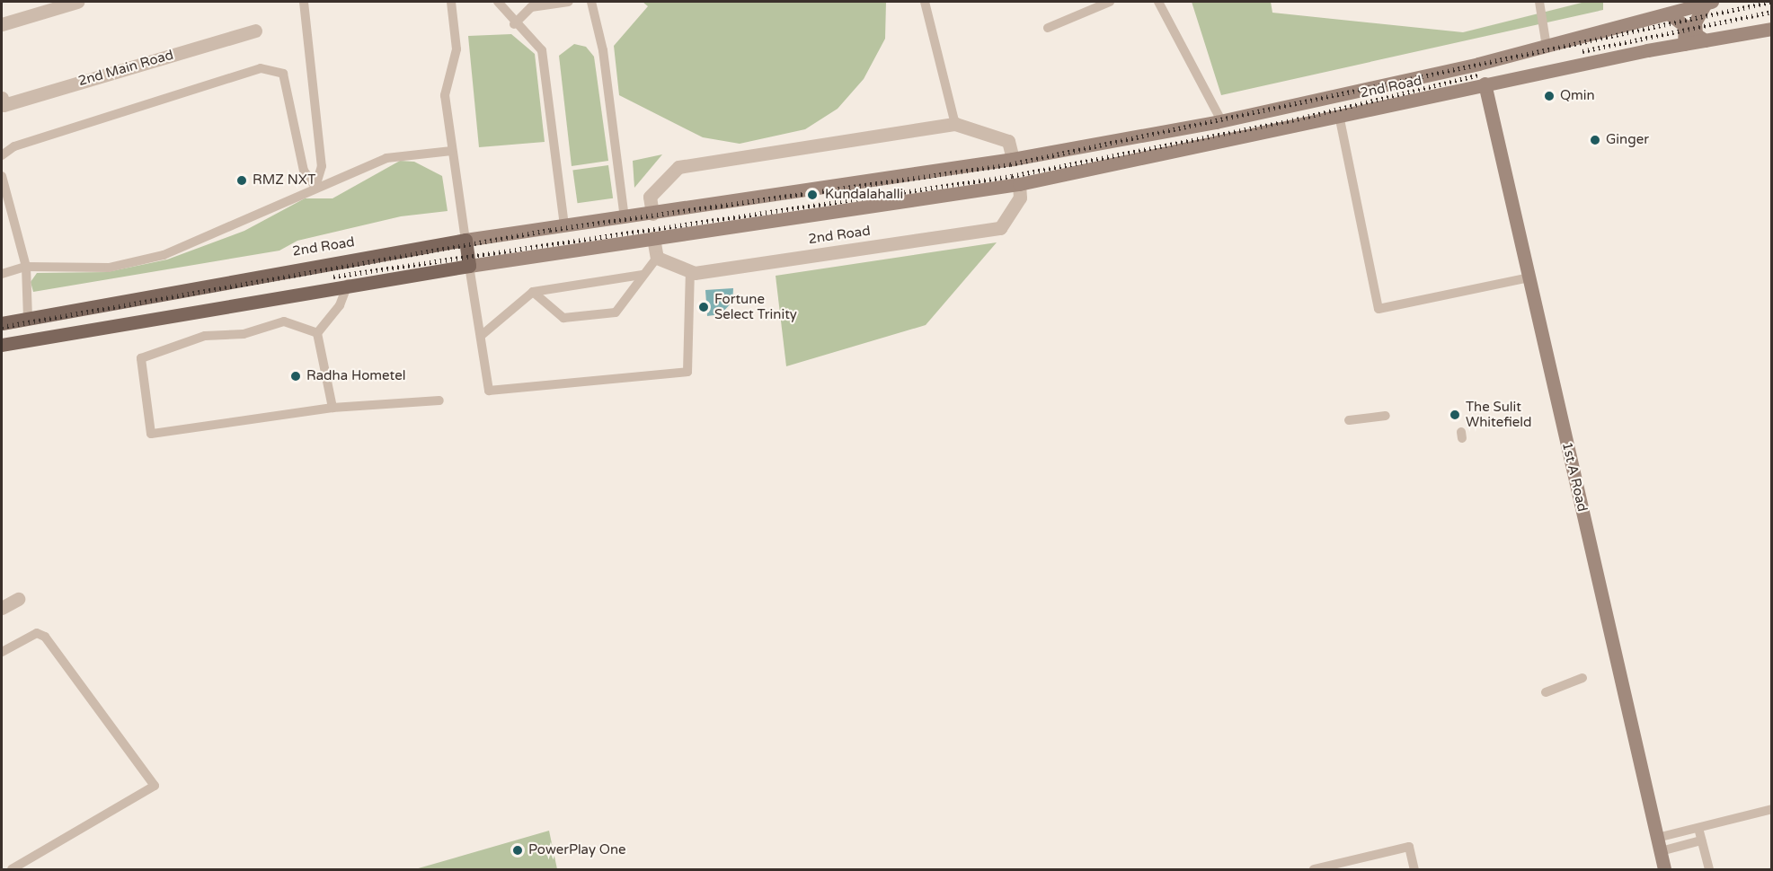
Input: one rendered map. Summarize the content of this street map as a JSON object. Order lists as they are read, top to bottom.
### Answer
{
  "streets": {
    "main road": ["2nd Road", "1st A Road"],
    "street": ["2nd Main Road"]
  },
  "crossings": [
    ["2nd Road", "1st A Road"]
  ],
  "places": [
    "Qmin",
    "Ginger",
    "RMZ NXT",
    "Kundalahalli",
    "Fortune Select Trinity",
    "Radha Hometel",
    "The Sulit Whitefield",
    "PowerPlay One"
  ]
}
